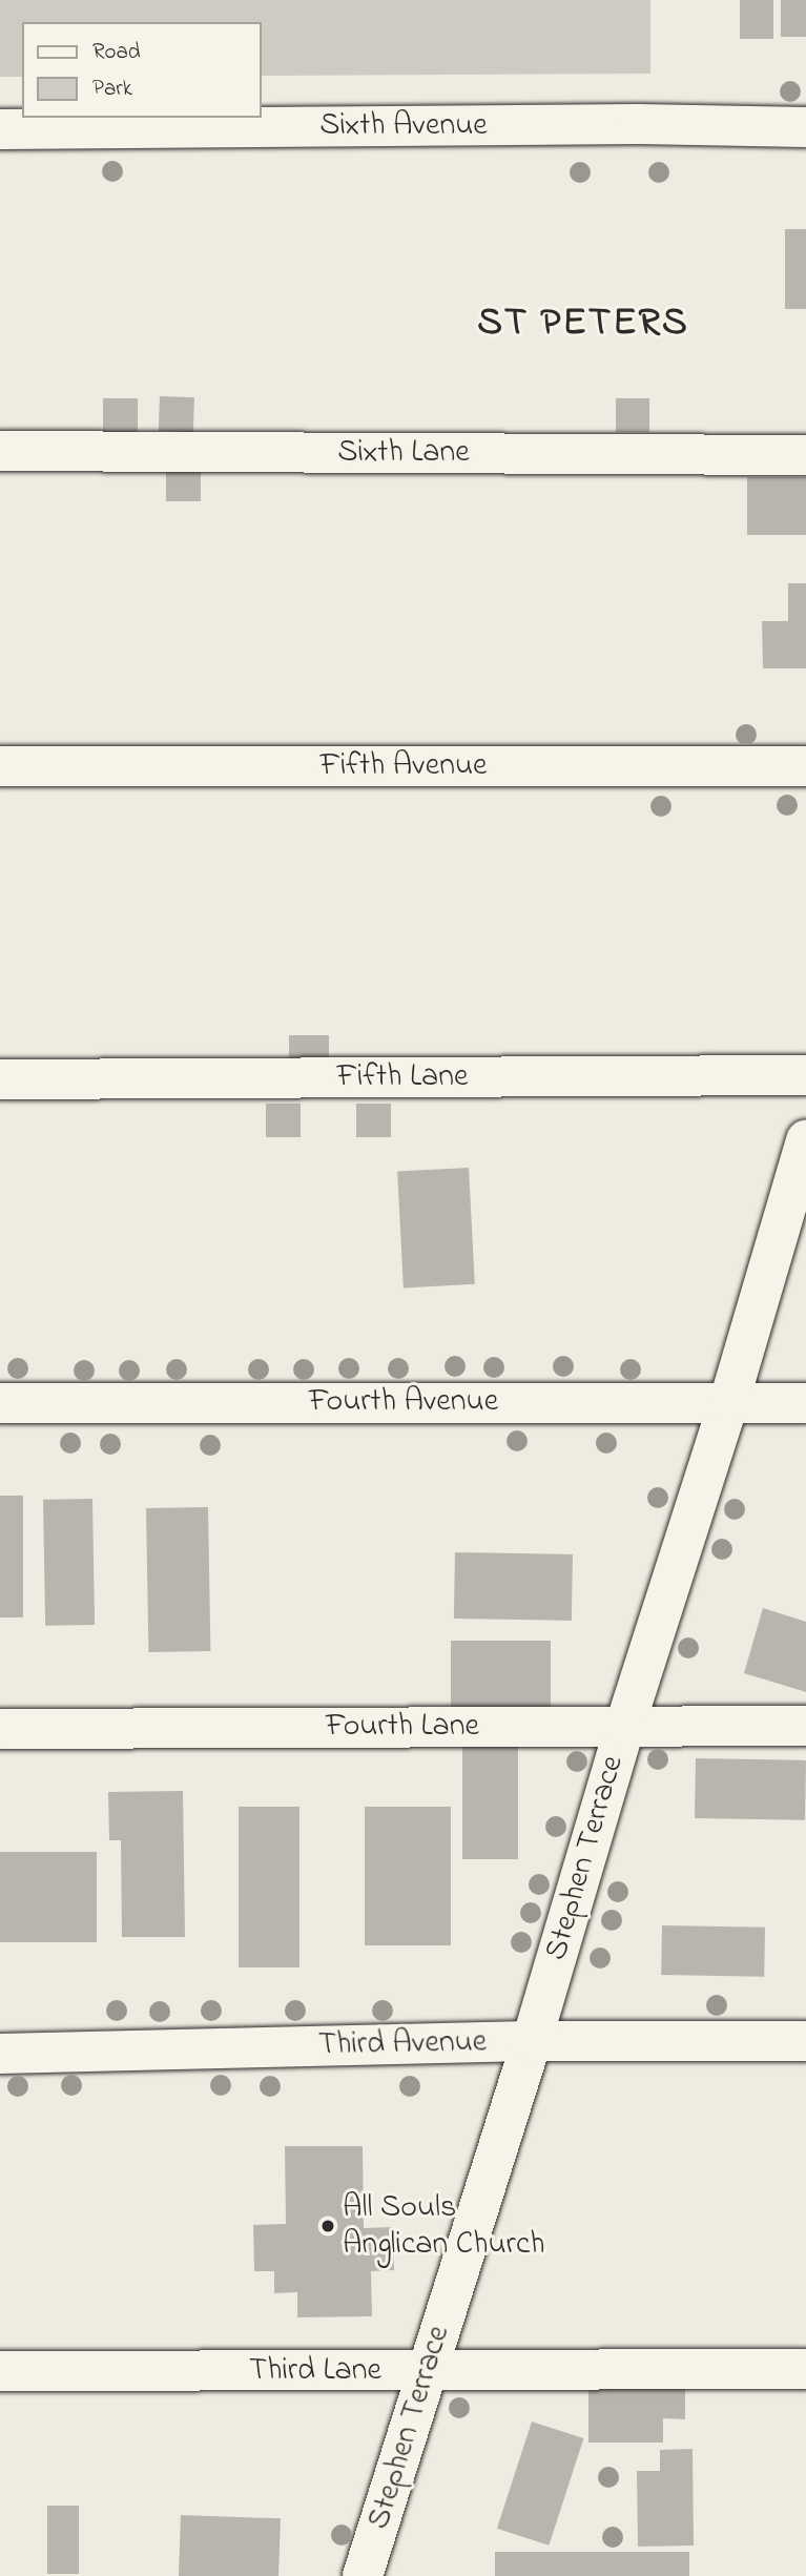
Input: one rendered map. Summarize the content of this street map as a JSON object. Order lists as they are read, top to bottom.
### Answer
{
  "streets": {
    "street": [
      "Sixth Avenue",
      "Sixth Lane",
      "Fifth Avenue",
      "Fifth Lane",
      "Fourth Avenue",
      "Fourth Lane",
      "Stephen Terrace",
      "Third Avenue",
      "Third Lane"
    ]
  },
  "crossings": [
    ["Fourth Avenue", "Stephen Terrace"],
    ["Fourth Lane", "Stephen Terrace"],
    ["Stephen Terrace", "Third Avenue"],
    ["Stephen Terrace", "Third Lane"]
  ],
  "districts": ["ST PETERS"],
  "places": ["All Souls Anglican Church"],
  "legend": ["Road", "Park"]
}
